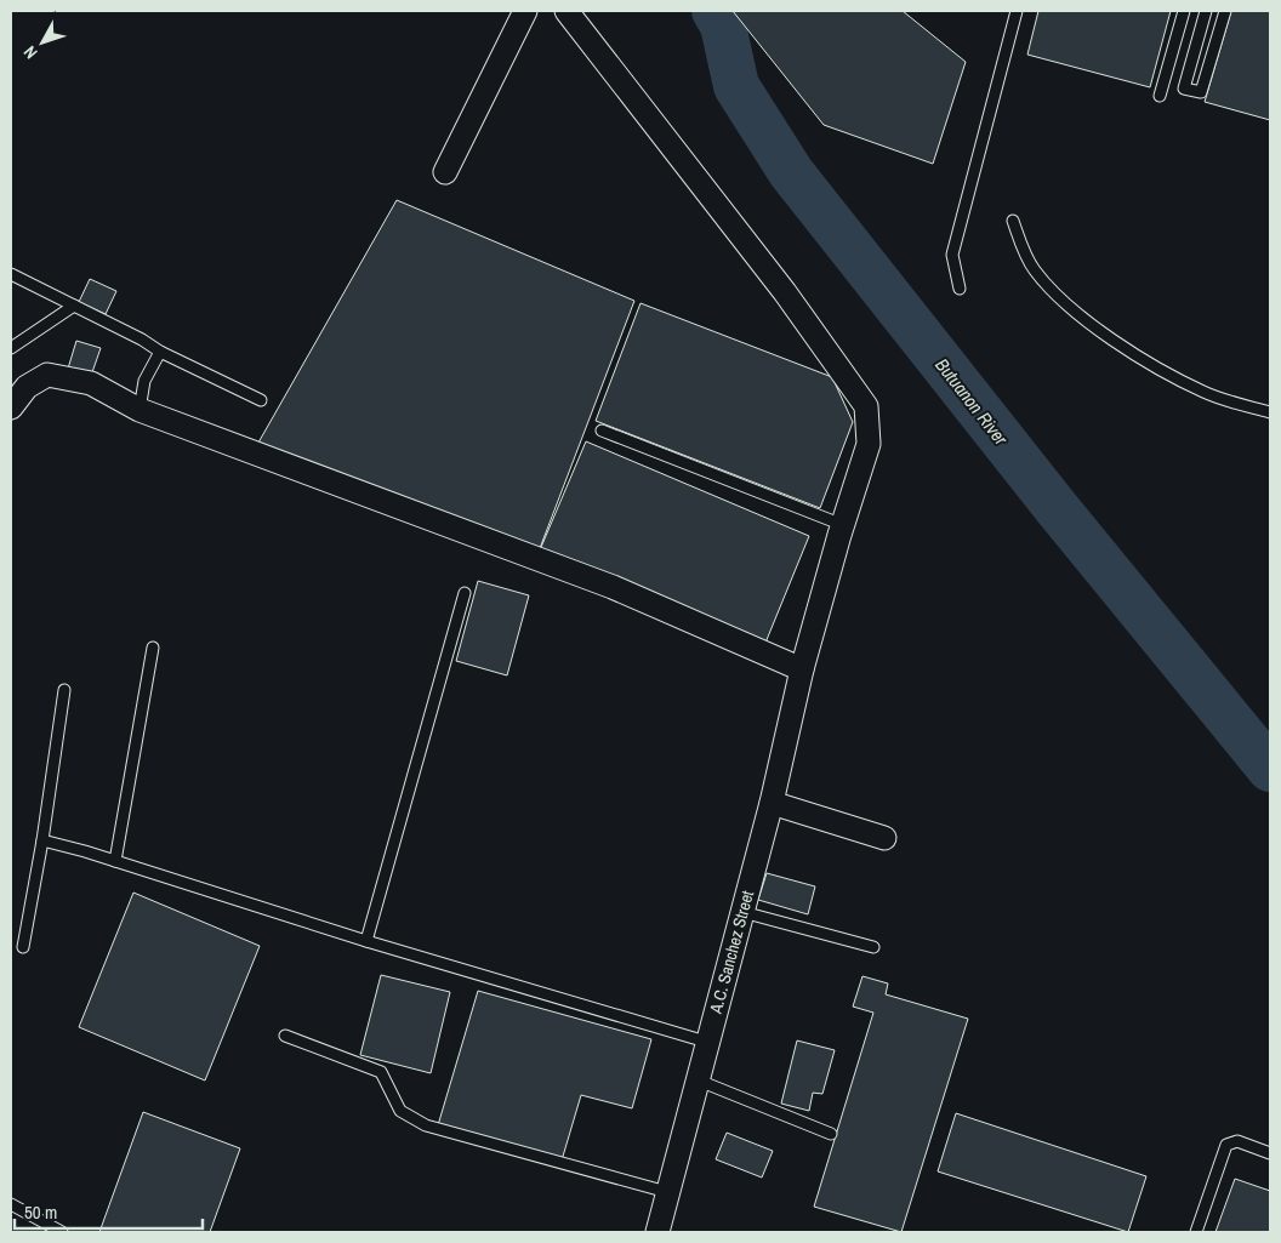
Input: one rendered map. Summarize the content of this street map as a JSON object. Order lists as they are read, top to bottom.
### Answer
{
  "streets": {
    "street": ["A.C. Sanchez Street"]
  },
  "water": ["Butuanon River"],
  "scale_bar": "50 m",
  "north": "bottom left"
}
